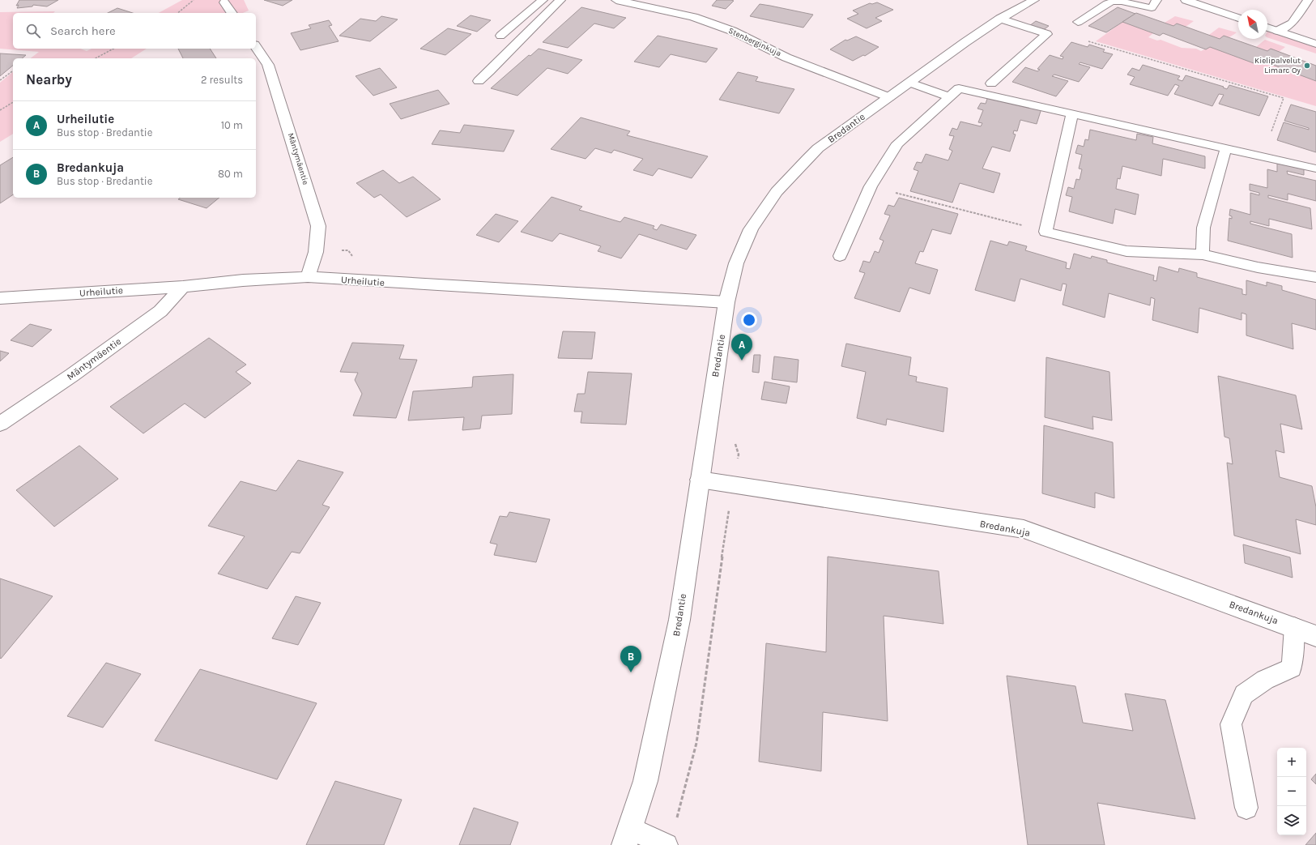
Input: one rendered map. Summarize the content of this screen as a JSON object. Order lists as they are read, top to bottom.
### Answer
{
  "streets": {
    "street": [
      "Stenberginkuja",
      "Bredantie",
      "Mäntymäentie",
      "Urheilutie",
      "Bredankuja"
    ]
  },
  "crossings": [
    ["Stenberginkuja", "Bredantie"],
    ["Bredantie", "Urheilutie"],
    ["Bredantie", "Bredankuja"],
    ["Mäntymäentie", "Urheilutie"]
  ],
  "places": ["Kielipalvelut Limarc Oy"],
  "north": "top left",
  "page": {
    "search": "Search here",
    "heading": ["Nearby", "2 results"],
    "list": [
      {
        "mark": "A",
        "name": "Urheilutie",
        "note": "Bus stop · Bredantie",
        "value": "10 m"
      },
      {
        "mark": "B",
        "name": "Bredankuja",
        "note": "Bus stop · Bredantie",
        "value": "80 m"
      }
    ],
    "pins": ["A", "B"],
    "map_buttons": ["+", "−"]
  }
}
